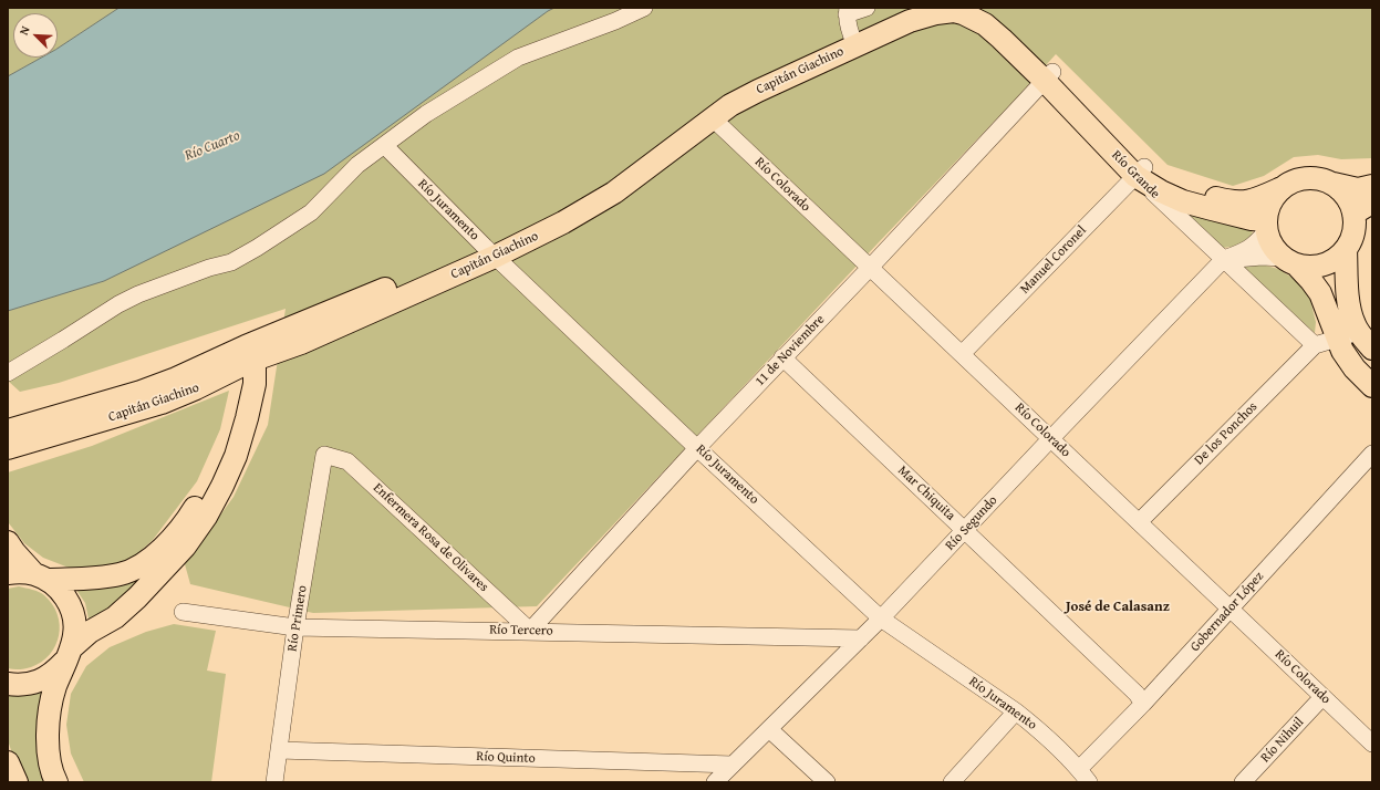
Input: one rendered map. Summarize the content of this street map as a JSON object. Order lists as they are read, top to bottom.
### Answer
{
  "streets": {
    "main road": ["Capitán Giachino", "Río Grande"],
    "street": [
      "Río Colorado",
      "Río Juramento",
      "Manuel Coronel",
      "11 de Noviembre",
      "De los Ponchos",
      "Mar Chiquita",
      "Río Segundo",
      "Enfermera Rosa de Olivares",
      "Gobernador López",
      "Río Primero",
      "Río Tercero",
      "Río Nihuil",
      "Río Quinto"
    ]
  },
  "crossings": [
    ["Capitán Giachino", "Río Grande"],
    ["Capitán Giachino", "Río Colorado"],
    ["Capitán Giachino", "Río Juramento"],
    ["Río Grande", "Manuel Coronel"],
    ["Río Grande", "11 de Noviembre"],
    ["Río Grande", "De los Ponchos"],
    ["Río Grande", "Río Segundo"],
    ["Río Colorado", "Manuel Coronel"],
    ["Río Colorado", "11 de Noviembre"],
    ["Río Colorado", "De los Ponchos"],
    ["Río Colorado", "Río Segundo"],
    ["Río Colorado", "Gobernador López"],
    ["Río Colorado", "Río Nihuil"],
    ["Río Juramento", "11 de Noviembre"],
    ["Río Juramento", "Río Segundo"],
    ["Río Juramento", "Gobernador López"],
    ["11 de Noviembre", "Mar Chiquita"],
    ["11 de Noviembre", "Enfermera Rosa de Olivares"],
    ["11 de Noviembre", "Río Tercero"],
    ["Mar Chiquita", "Río Segundo"],
    ["Mar Chiquita", "Gobernador López"],
    ["Río Segundo", "Río Tercero"],
    ["Río Segundo", "Río Quinto"],
    ["Enfermera Rosa de Olivares", "Río Primero"],
    ["Enfermera Rosa de Olivares", "Río Tercero"],
    ["Río Primero", "Río Tercero"],
    ["Río Primero", "Río Quinto"]
  ],
  "districts": ["José de Calasanz"],
  "water": ["Río Cuarto"],
  "north": "top left"
}
